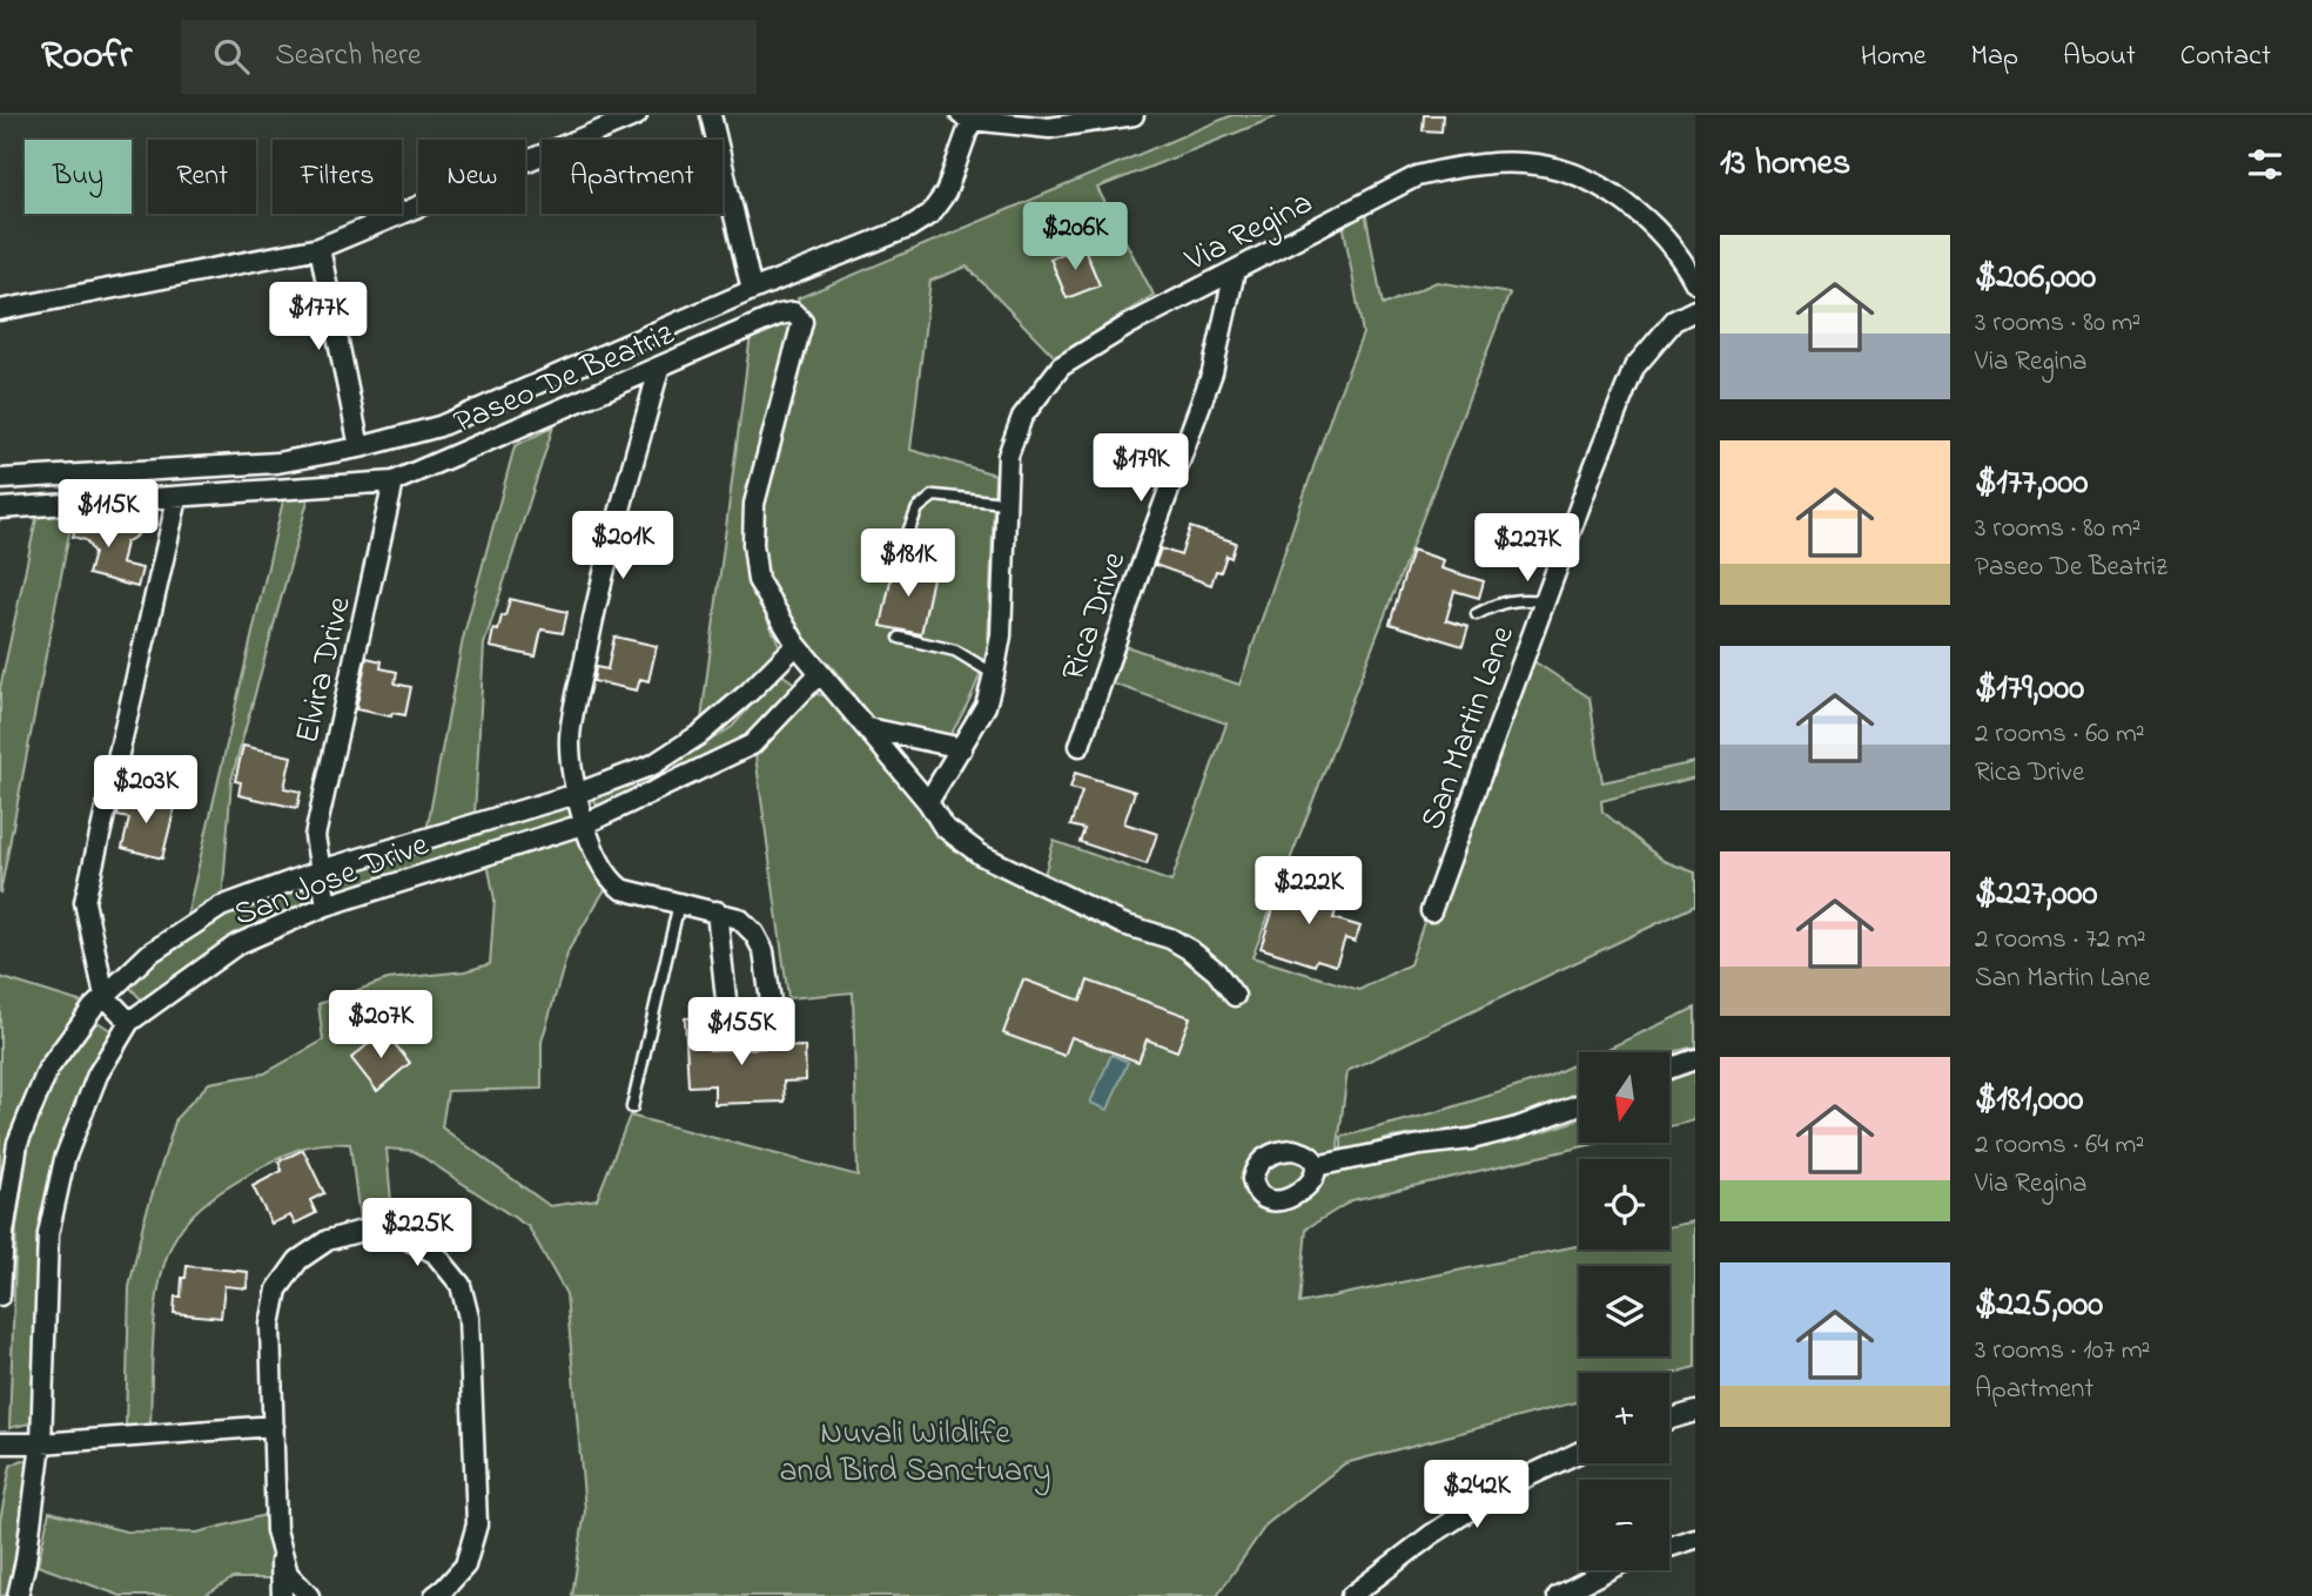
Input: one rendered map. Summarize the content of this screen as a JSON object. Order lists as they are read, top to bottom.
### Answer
{
  "streets": {
    "street": [
      "Via Regina",
      "Paseo De Beatriz",
      "Rica Drive",
      "Elvira Drive",
      "San Martin Lane",
      "San Jose Drive"
    ]
  },
  "crossings": [
    ["Via Regina", "Rica Drive"],
    ["Paseo De Beatriz", "Elvira Drive"],
    ["Paseo De Beatriz", "San Jose Drive"],
    ["Elvira Drive", "San Jose Drive"]
  ],
  "parks": ["Nuvali Wildlife and Bird Sanctuary"],
  "north": "bottom",
  "page": {
    "header": "Roofr",
    "search": "Search here",
    "nav": [
      "Home",
      "Map",
      "About",
      "Contact"
    ],
    "heading": "13 homes",
    "chip": [
      "Buy",
      "Rent",
      "Filters",
      "New",
      "Apartment"
    ],
    "price": [
      "$206K",
      "$177K",
      "$179K",
      "$115K",
      "$201K",
      "$227K",
      "$181K",
      "$203K",
      "$222K",
      "$207K",
      "$155K",
      "$225K",
      "$242K"
    ],
    "list": [
      {
        "name": "$206,000",
        "note": "3 rooms · 80 m² · Via Regina"
      },
      {
        "name": "$177,000",
        "note": "3 rooms · 80 m² · Paseo De Beatriz"
      },
      {
        "name": "$179,000",
        "note": "2 rooms · 60 m² · Rica Drive"
      },
      {
        "name": "$227,000",
        "note": "2 rooms · 72 m² · San Martin Lane"
      },
      {
        "name": "$181,000",
        "note": "2 rooms · 64 m² · Via Regina"
      },
      {
        "name": "$225,000",
        "note": "3 rooms · 107 m² · Apartment"
      }
    ],
    "map_buttons": ["+", "−"]
  }
}
